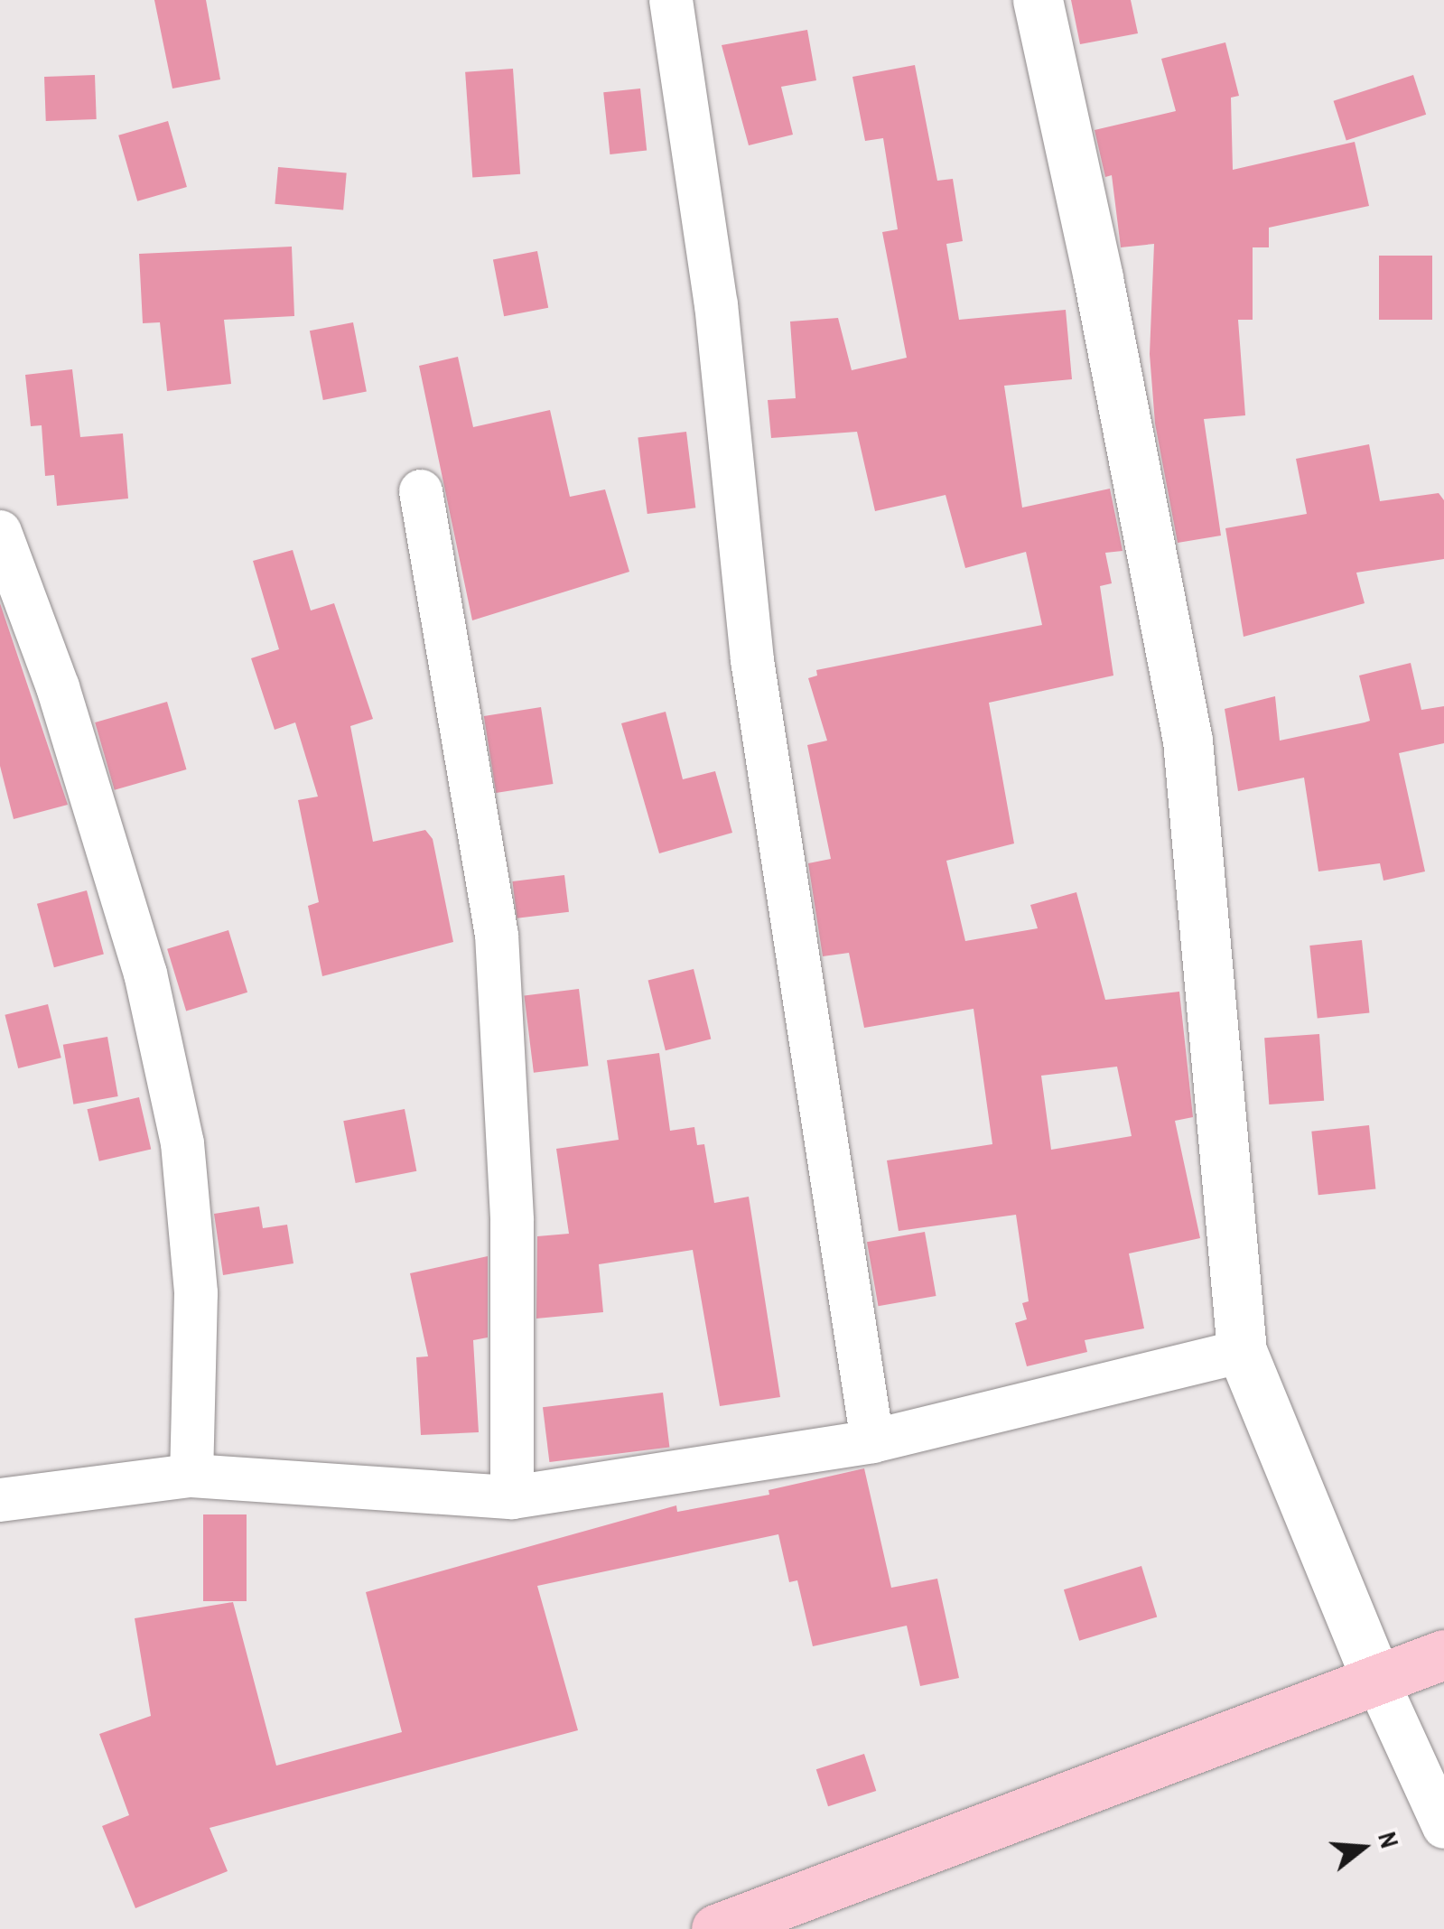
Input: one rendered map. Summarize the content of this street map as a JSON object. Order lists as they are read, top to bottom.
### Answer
{
  "north": "right"
}
